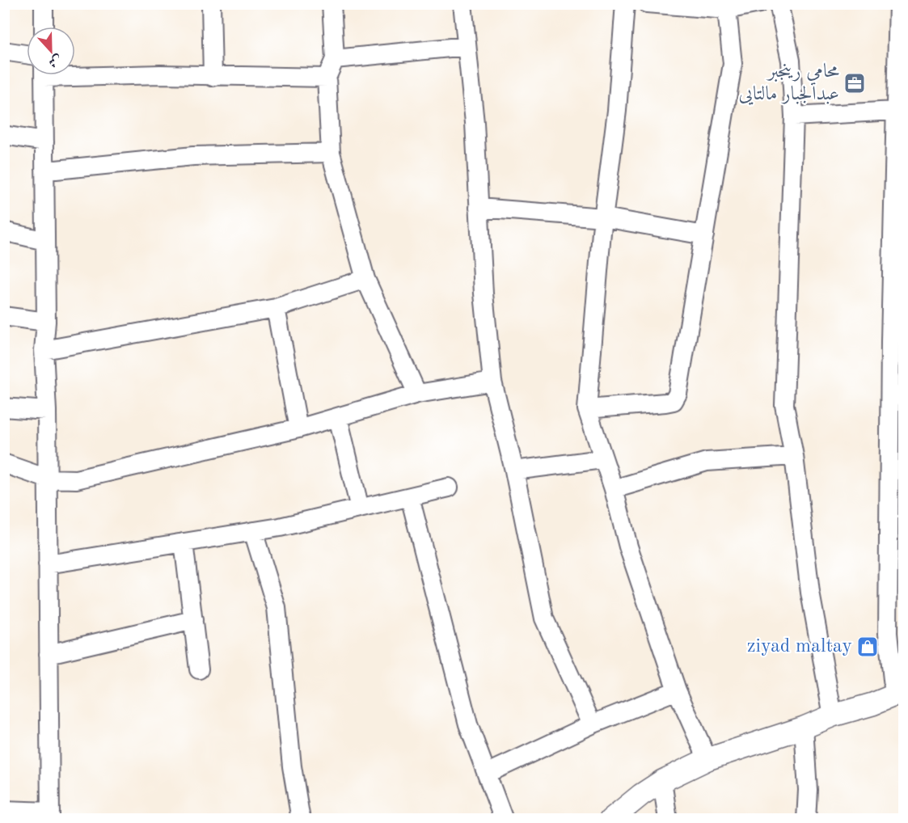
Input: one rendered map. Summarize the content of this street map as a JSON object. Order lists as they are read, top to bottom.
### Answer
{
  "places": {
    "office": ["محامي رينجبر عبدالجبار مالتايى"],
    "shop": ["ziyad maltay"]
  },
  "north": "bottom"
}
